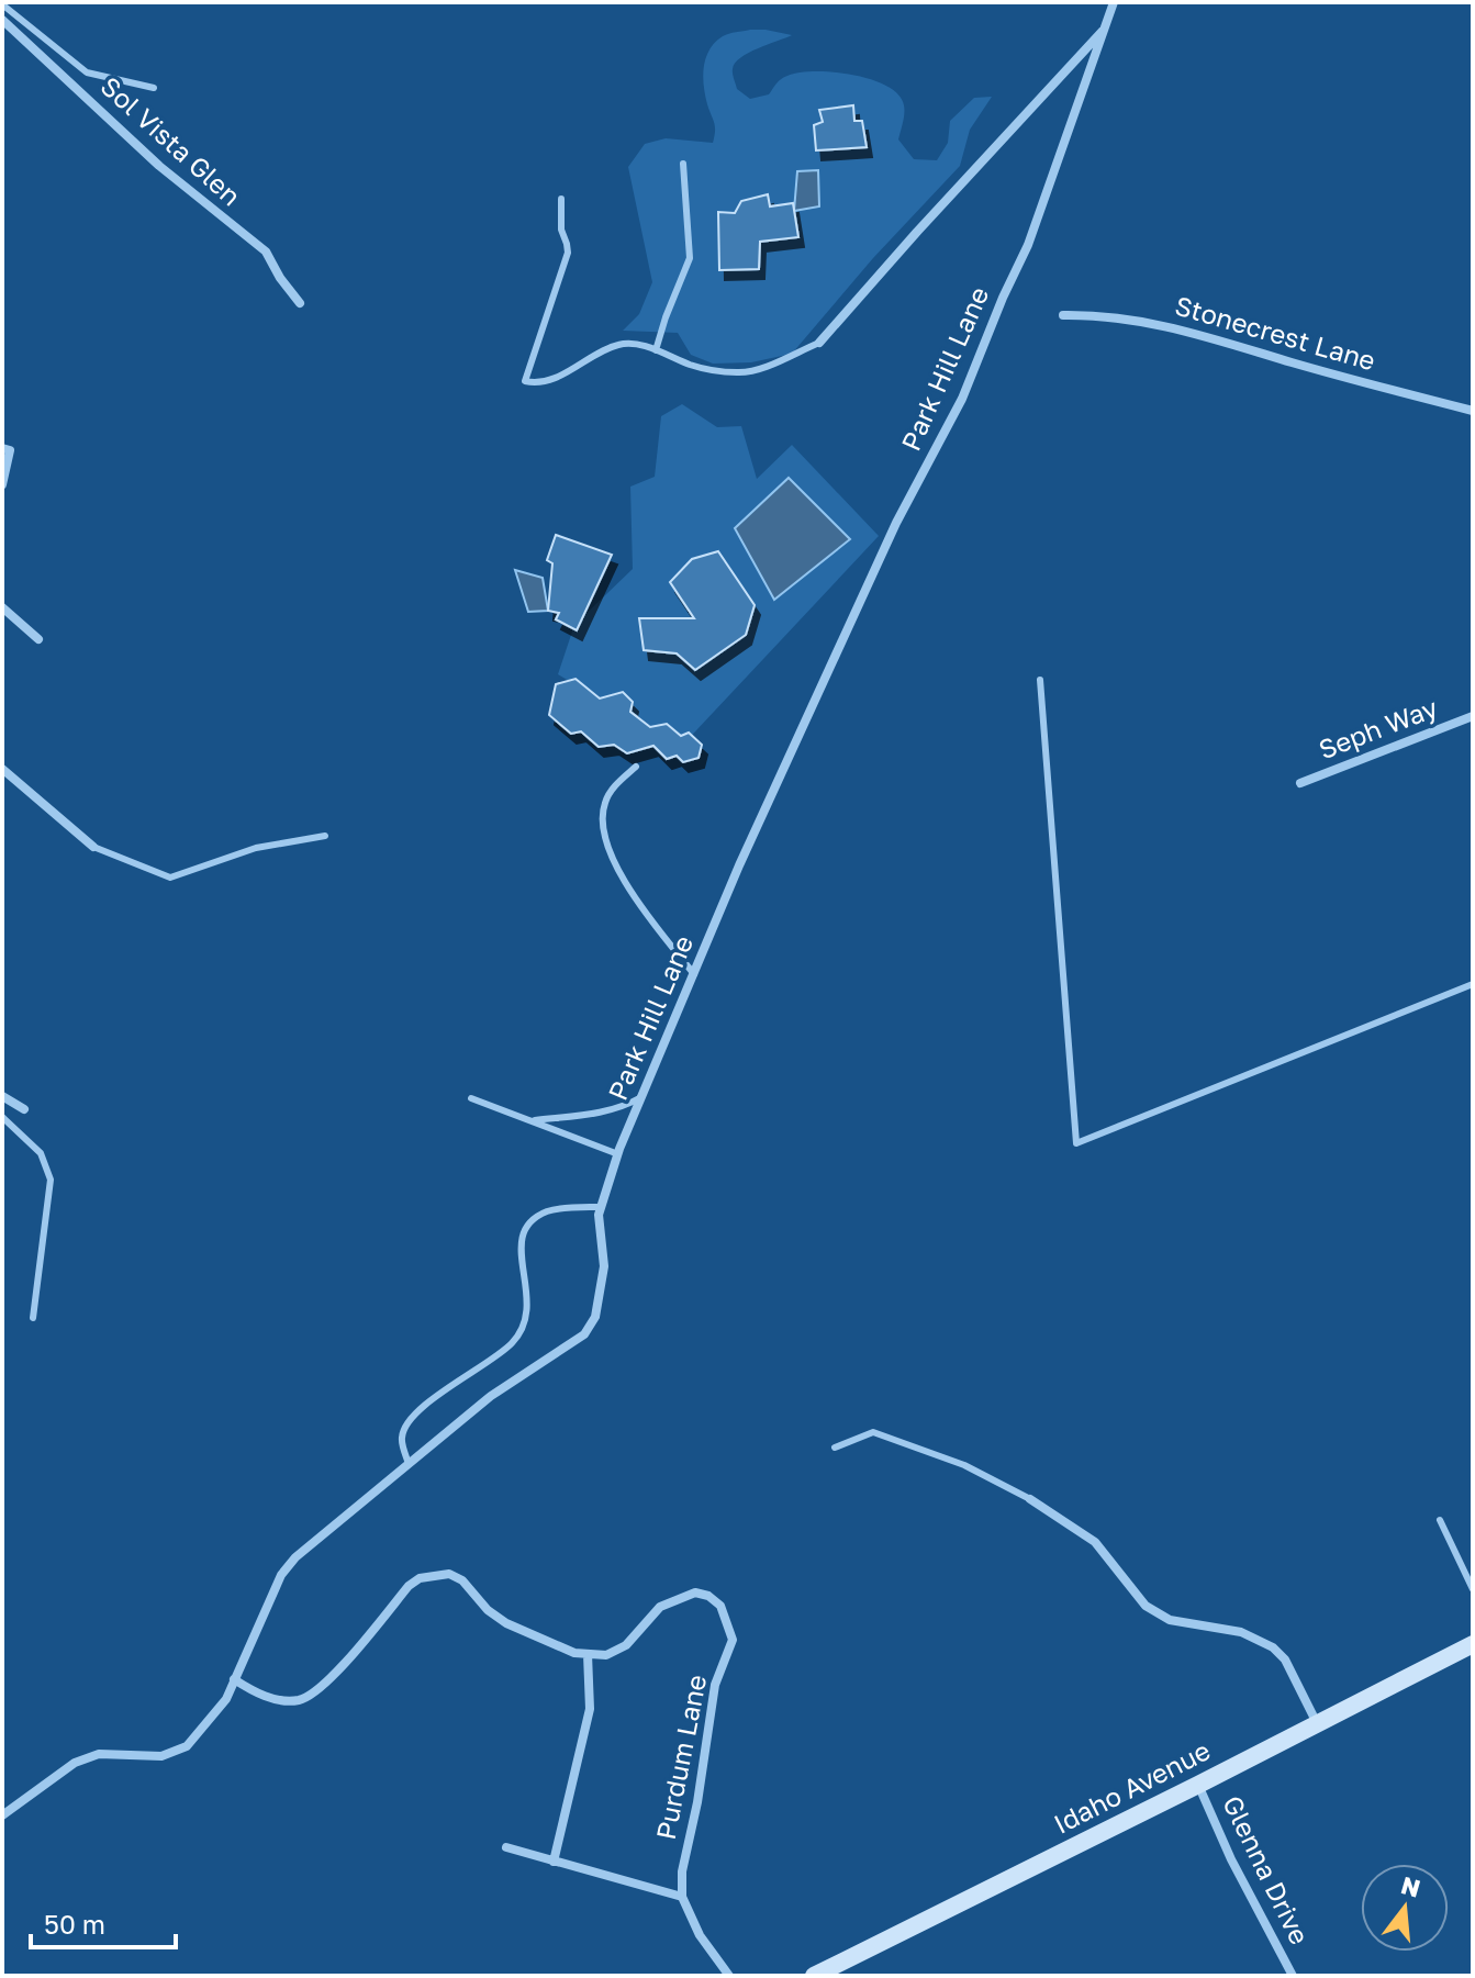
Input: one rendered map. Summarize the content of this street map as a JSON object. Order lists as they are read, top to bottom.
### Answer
{
  "streets": {
    "street": [
      "Sol Vista Glen",
      "Stonecrest Lane",
      "Park Hill Lane",
      "Seph Way",
      "Purdum Lane",
      "Idaho Avenue",
      "Glenna Drive"
    ]
  },
  "crossings": [
    ["Idaho Avenue", "Glenna Drive"]
  ],
  "scale_bar": "50 m",
  "north": "top"
}
